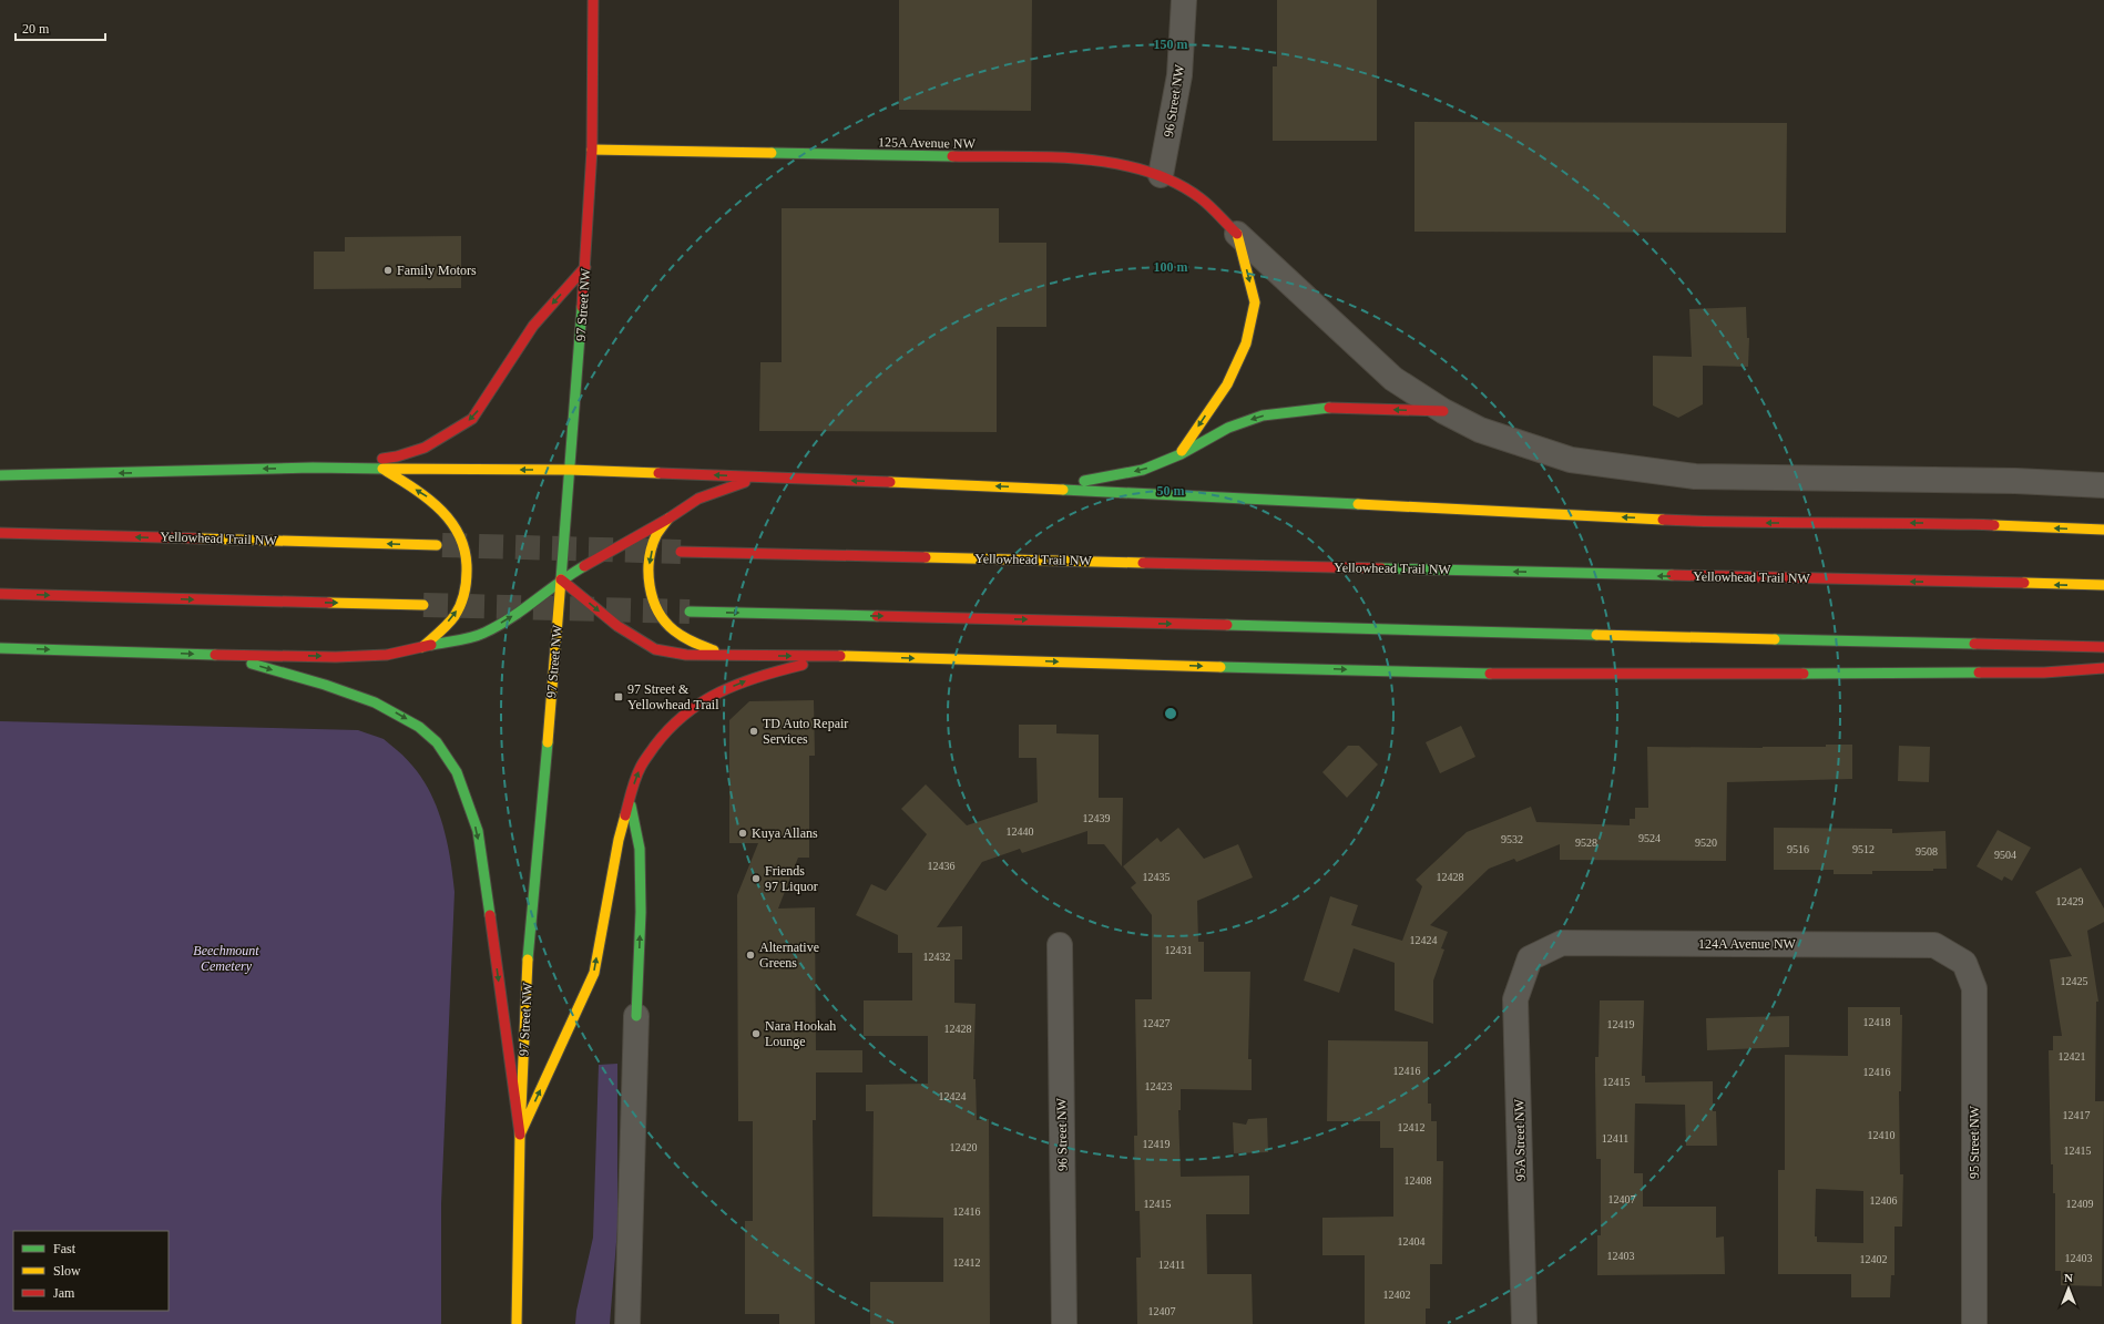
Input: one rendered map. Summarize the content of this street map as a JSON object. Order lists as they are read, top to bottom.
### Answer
{
  "streets": {
    "main road": ["125A Avenue NW", "97 Street NW", "Yellowhead Trail NW"],
    "street": [
      "96 Street NW",
      "124A Avenue NW",
      "95A Street NW",
      "95 Street NW"
    ]
  },
  "crossings": [
    ["96 Street NW", "125A Avenue NW"],
    ["125A Avenue NW", "97 Street NW"],
    ["124A Avenue NW", "95A Street NW"],
    ["124A Avenue NW", "95 Street NW"]
  ],
  "parks": ["Beechmount Cemetery"],
  "places": {
    "other": [
      "Family Motors",
      "TD Auto Repair Services",
      "Kuya Allans",
      "Friends 97 Liquor",
      "Alternative Greens",
      "Nara Hookah Lounge"
    ],
    "transit": ["97 Street & Yellowhead Trail"]
  },
  "house_numbers": [
    "12439",
    "12440",
    "9524",
    "9532",
    "9528",
    "9520",
    "9516",
    "9512",
    "9508",
    "9504",
    "12436",
    "12435",
    "12428",
    "12429",
    "12424",
    "12431",
    "12432",
    "12425",
    "12418",
    "12427",
    "12419",
    "12428",
    "12421",
    "12416",
    "12416",
    "12415",
    "12423",
    "12424",
    "12417",
    "12412",
    "12410",
    "12411",
    "12419",
    "12420",
    "12415",
    "12408",
    "12407",
    "12406",
    "12415",
    "12409",
    "12416",
    "12404",
    "12403",
    "12403",
    "12402",
    "12412",
    "12411",
    "12402",
    "12407"
  ],
  "legend": ["Fast", "Slow", "Jam"],
  "scale_bar": "20 m",
  "north": "top",
  "rings": ["150 m", "100 m", "50 m"]
}
